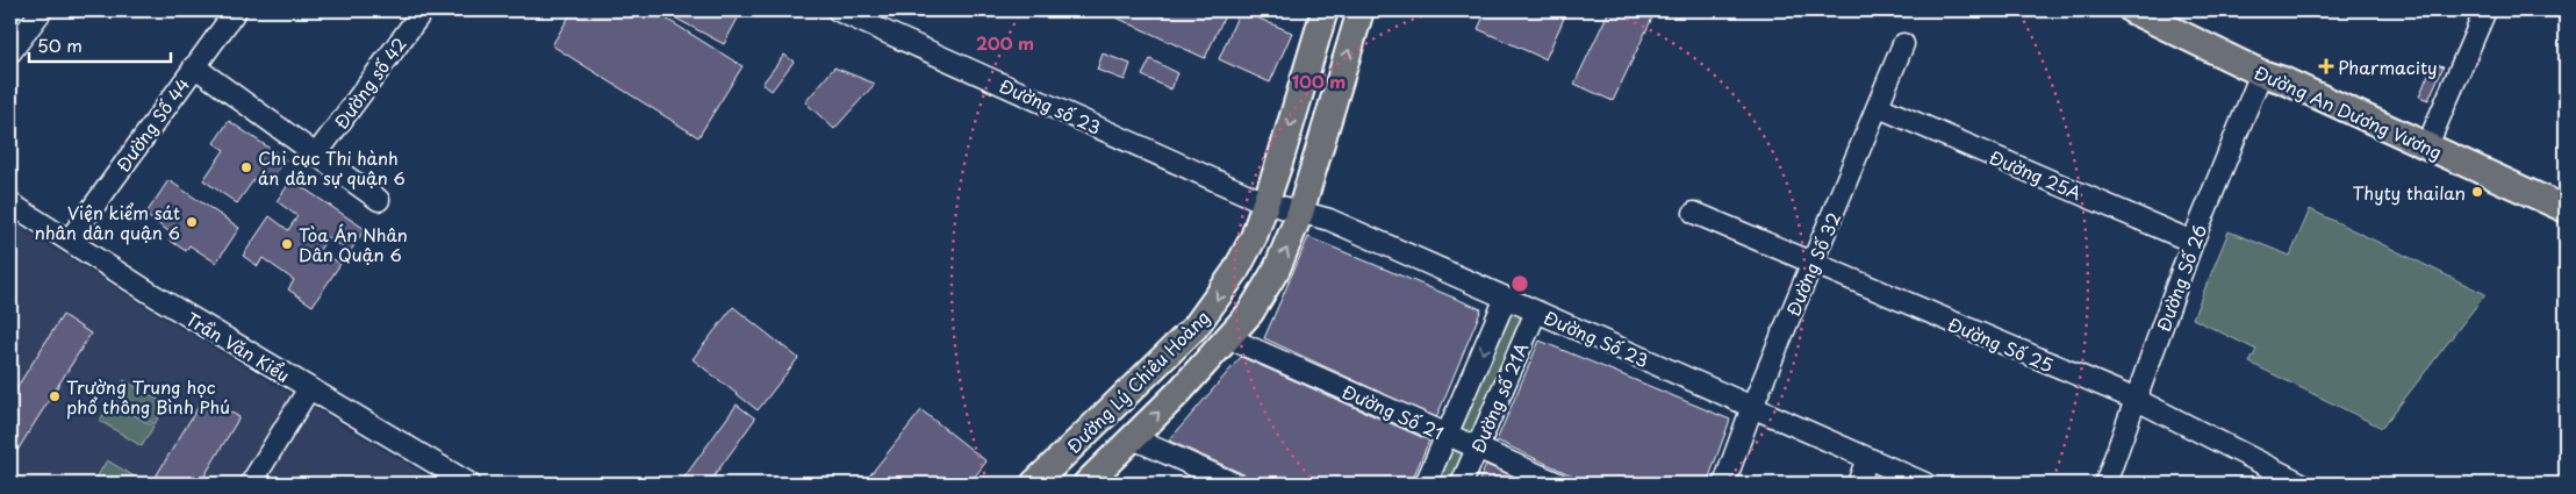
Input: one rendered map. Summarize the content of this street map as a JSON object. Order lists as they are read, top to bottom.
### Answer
{
  "streets": {
    "main road": ["Đường An Dương Vương", "Đường Lý Chiêu Hoàng"],
    "street": [
      "Đường số 42",
      "Đường số 23",
      "Đường Số 44",
      "Đường 25A",
      "Đường Số 32",
      "Đường Số 26",
      "Đường Số 23",
      "Đường Số 25",
      "Trần Văn Kiểu",
      "Đường số 21A",
      "Đường Số 21"
    ]
  },
  "crossings": [
    ["Đường số 23", "Đường Số 23"],
    ["Đường số 23", "Đường Lý Chiêu Hoàng"],
    ["Đường An Dương Vương", "Đường Số 26"],
    ["Đường Số 44", "Trần Văn Kiểu"],
    ["Đường 25A", "Đường Số 32"],
    ["Đường 25A", "Đường Số 26"],
    ["Đường Số 32", "Đường Số 23"],
    ["Đường Số 32", "Đường Số 25"],
    ["Đường Số 26", "Đường Số 25"],
    ["Đường Số 23", "Đường Lý Chiêu Hoàng"],
    ["Đường Số 23", "Đường số 21A"],
    ["Đường Lý Chiêu Hoàng", "Đường Số 21"],
    ["Đường số 21A", "Đường Số 21"]
  ],
  "places": {
    "health": ["Pharmacity"],
    "other": [
      "Chi cục Thi hành án dân sự quận 6",
      "Thyty thailan",
      "Viện kiểm sát nhân dân quận 6",
      "Tòa Án Nhân Dân Quận 6",
      "Trường Trung học phổ thông Bình Phú"
    ]
  },
  "scale_bar": "50 m",
  "rings": ["200 m", "100 m"]
}
